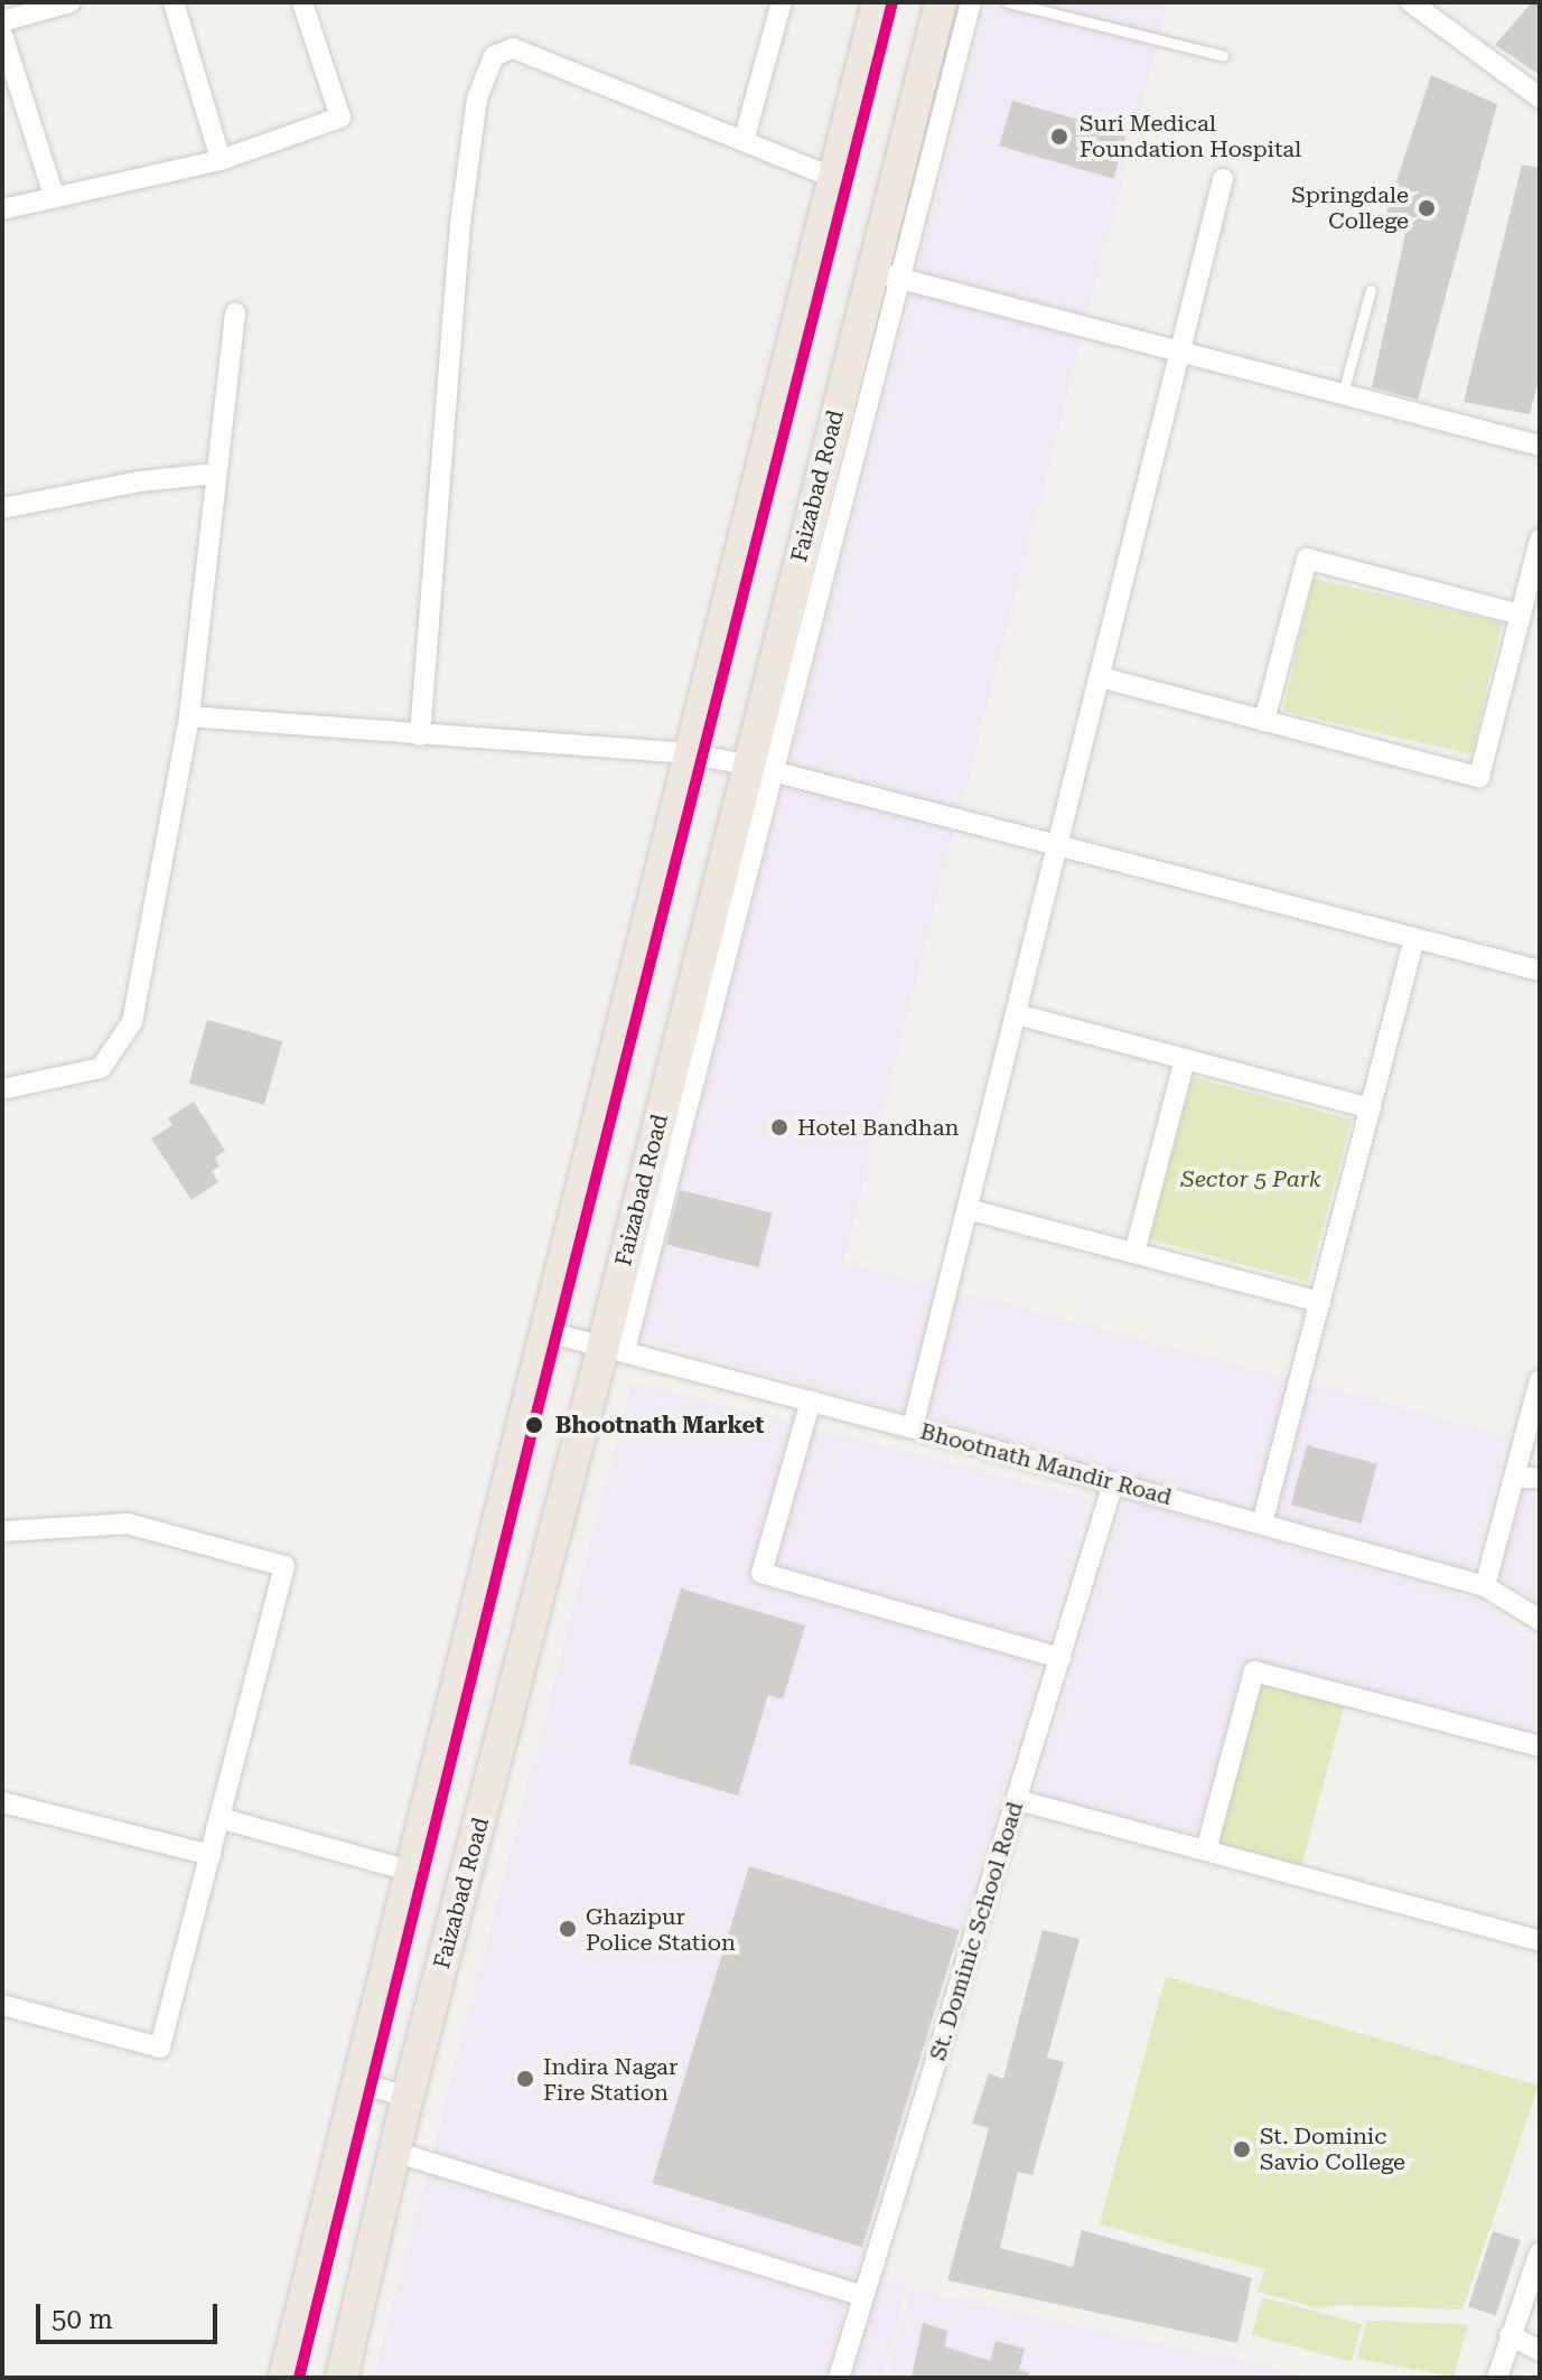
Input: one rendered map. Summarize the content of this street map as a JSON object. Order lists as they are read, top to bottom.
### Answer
{
  "streets": {
    "main road": ["Faizabad Road"],
    "street": ["Bhootnath Mandir Road", "St. Dominic School Road"]
  },
  "crossings": [
    ["Faizabad Road", "Bhootnath Mandir Road"],
    ["Bhootnath Mandir Road", "St. Dominic School Road"]
  ],
  "parks": ["Sector 5 Park"],
  "places": [
    "Suri Medical Foundation Hospital",
    "Springdale College",
    "Hotel Bandhan",
    "Bhootnath Market",
    "Ghazipur Police Station",
    "Indira Nagar Fire Station",
    "St. Dominic Savio College"
  ],
  "scale_bar": "50 m"
}
